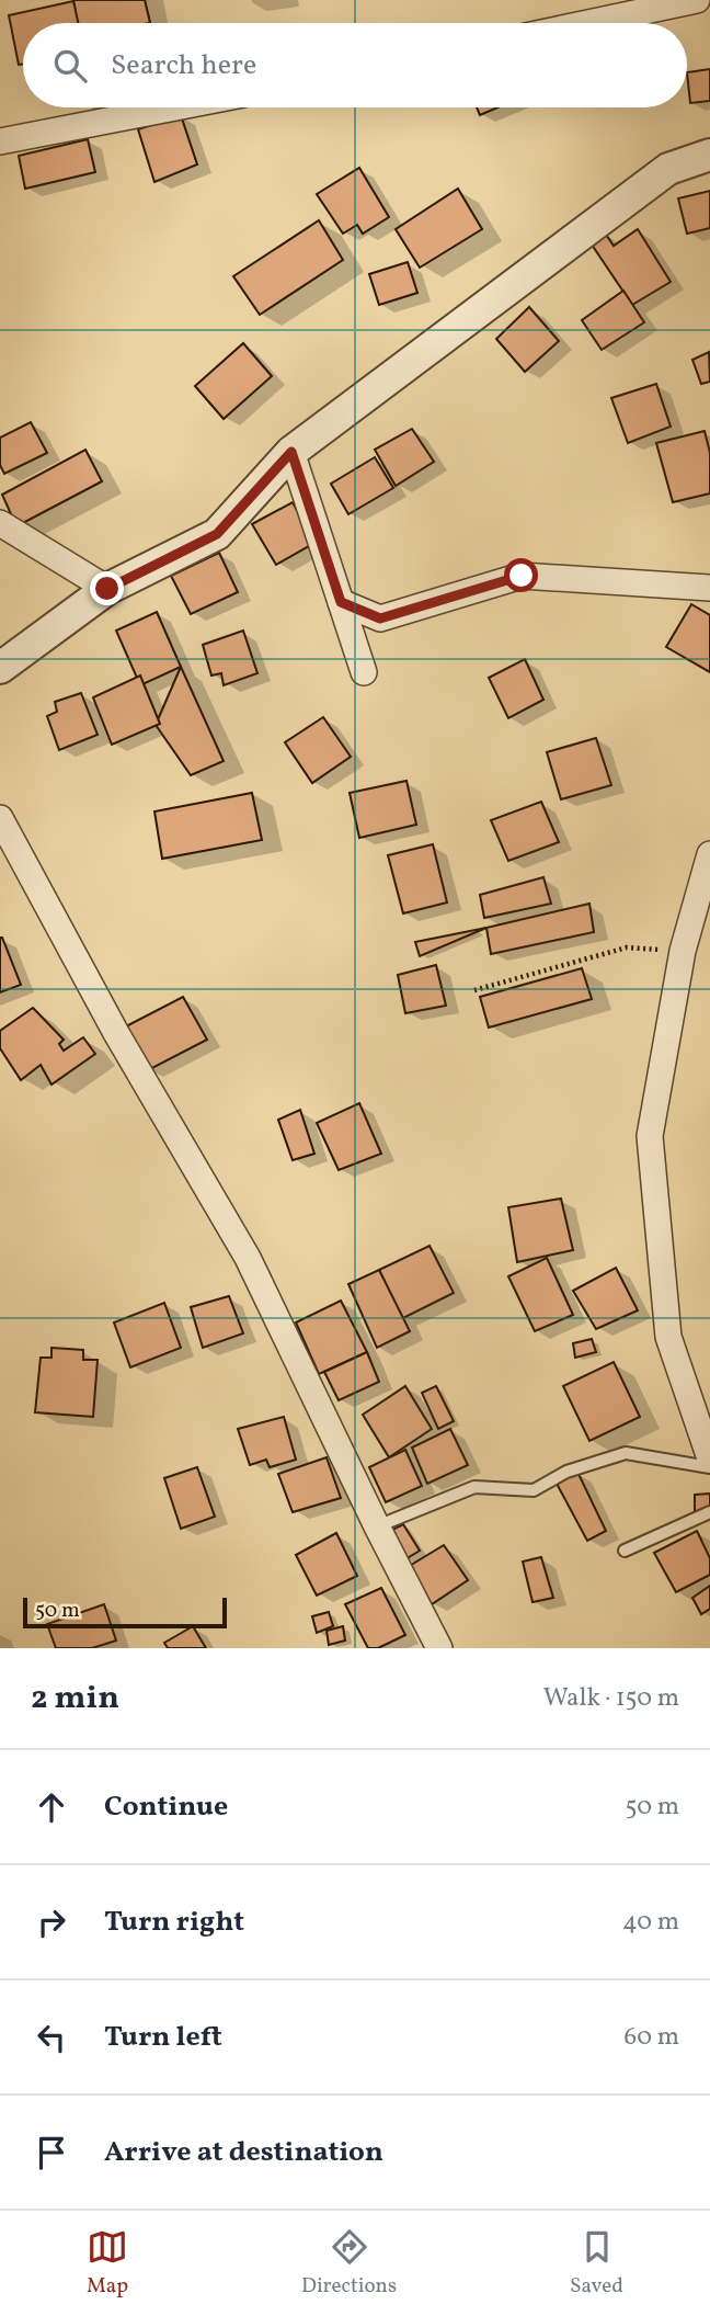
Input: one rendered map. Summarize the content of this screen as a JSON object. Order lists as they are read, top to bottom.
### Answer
{
  "scale_bar": "50 m",
  "page": {
    "search": "Search here",
    "scale": "50 m",
    "heading": ["2 min", "Walk · 150 m"],
    "list": [
      ["Continue", "50 m"],
      ["Turn right", "40 m"],
      ["Turn left", "60 m"],
      "Arrive at destination"
    ],
    "nav": ["Map", "Directions", "Saved"]
  }
}
